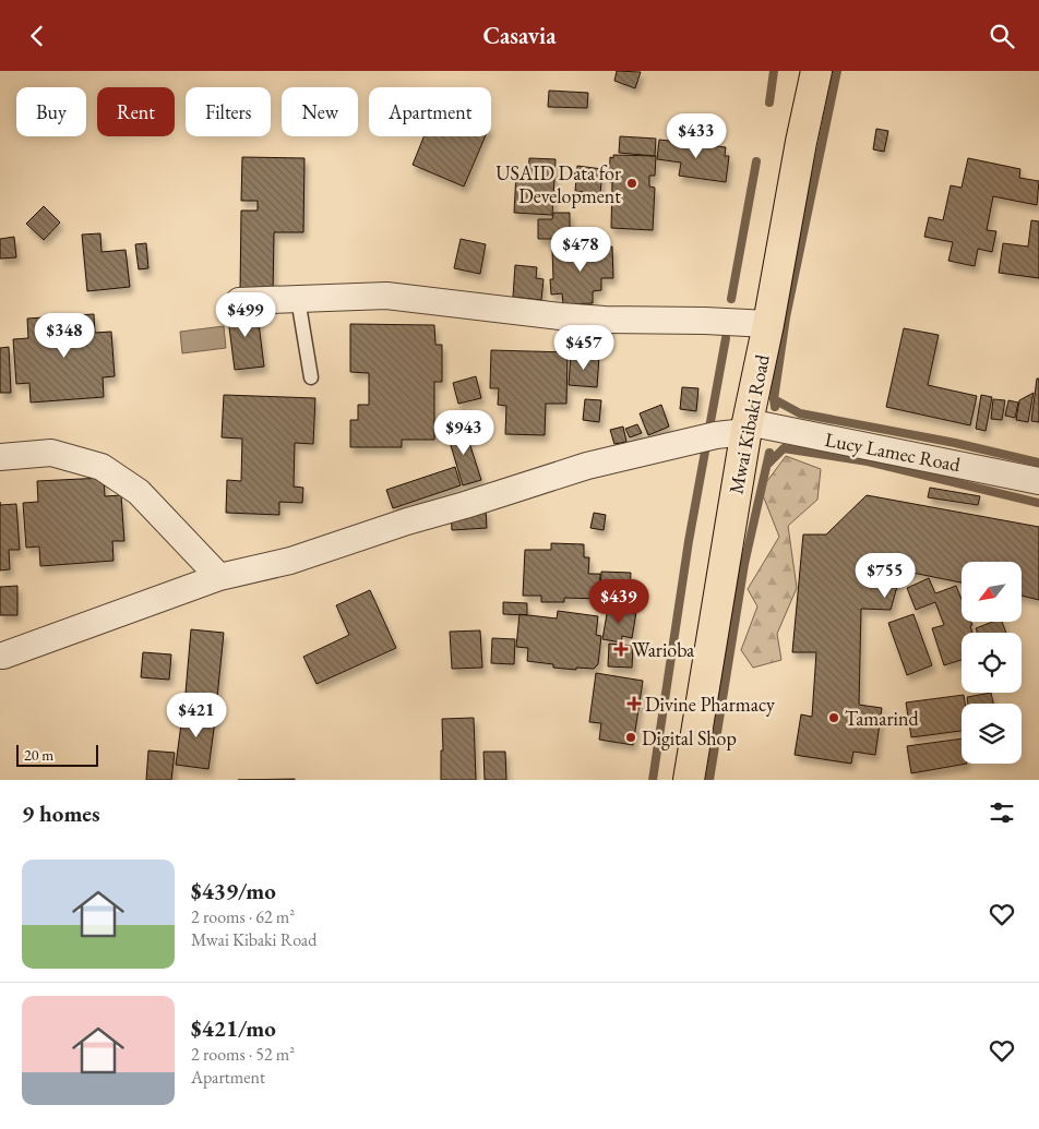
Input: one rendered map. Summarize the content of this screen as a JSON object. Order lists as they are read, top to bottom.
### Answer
{
  "streets": {
    "main road": ["Mwai Kibaki Road"],
    "street": ["Lucy Lamec Road"]
  },
  "crossings": [
    ["Mwai Kibaki Road", "Lucy Lamec Road"]
  ],
  "places": {
    "other": ["USAID Data for Development", "Tamarind", "Digital Shop"],
    "health": ["Warioba", "Divine Pharmacy"]
  },
  "scale_bar": "20 m",
  "north": "bottom left",
  "page": {
    "header": "Casavia",
    "chip": [
      "Buy",
      "Rent",
      "Filters",
      "New",
      "Apartment"
    ],
    "price": [
      "$433",
      "$478",
      "$499",
      "$348",
      "$457",
      "$943",
      "$755",
      "$439",
      "$421"
    ],
    "scale": "20 m",
    "heading": "9 homes",
    "list": [
      {
        "name": "$439/mo",
        "note": "2 rooms · 62 m² · Mwai Kibaki Road"
      },
      {
        "name": "$421/mo",
        "note": "2 rooms · 52 m² · Apartment"
      }
    ]
  }
}
